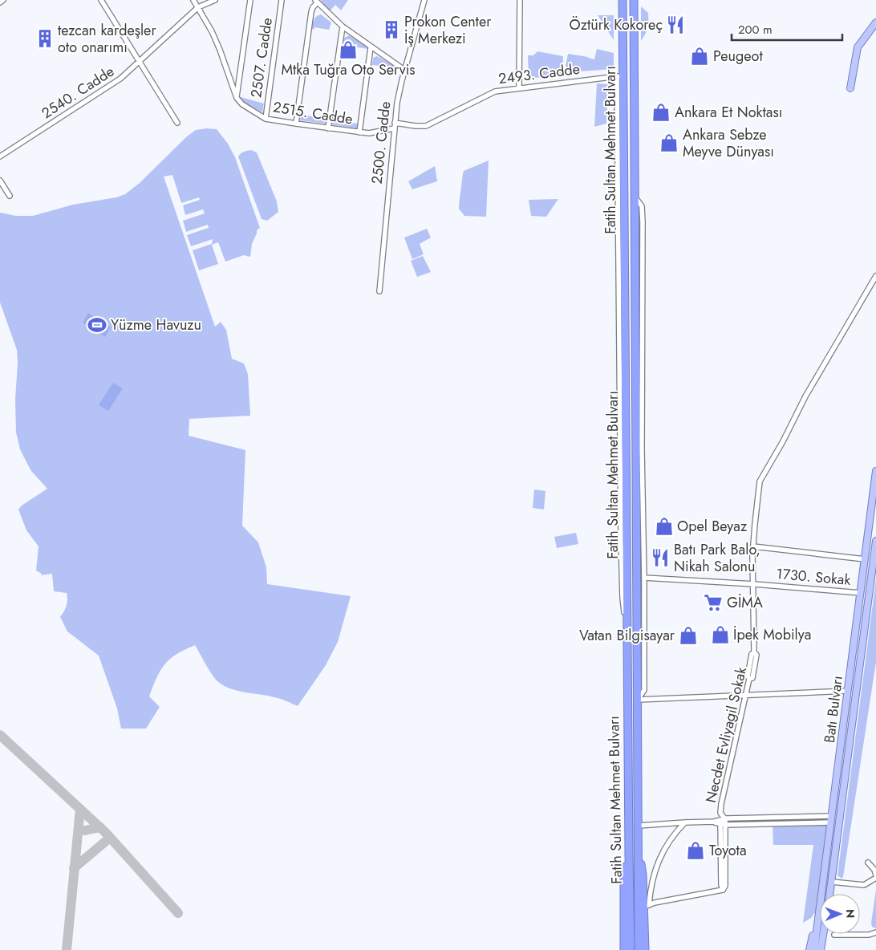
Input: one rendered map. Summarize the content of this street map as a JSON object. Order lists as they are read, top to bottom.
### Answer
{
  "streets": {
    "highway": ["Fatih Sultan Mehmet Bulvarı"],
    "main road": ["Batı Bulvarı"],
    "street": [
      "2507. Cadde",
      "2493. Cadde",
      "2540. Cadde",
      "2515. Cadde",
      "2500. Cadde",
      "1730. Sokak",
      "Necdet Evliyagil Sokak"
    ]
  },
  "crossings": [
    ["2507. Cadde", "2515. Cadde"],
    ["2493. Cadde", "2515. Cadde"],
    ["2493. Cadde", "2500. Cadde"],
    ["2493. Cadde", "Fatih Sultan Mehmet Bulvarı"],
    ["2515. Cadde", "2500. Cadde"],
    ["1730. Sokak", "Batı Bulvarı"],
    ["1730. Sokak", "Necdet Evliyagil Sokak"]
  ],
  "places": {
    "restaurant": ["Öztürk Kokoreç", "Batı Park Balo, Nikah Salonu"],
    "building": ["Prokon Center İş Merkezi", "tezcan kardeşler oto onarımı"],
    "shop": [
      "Mtka Tuğra Oto Servis",
      "Peugeot",
      "Ankara Et Noktası",
      "Ankara Sebze Meyve Dünyası",
      "Opel Beyaz",
      "İpek Mobilya",
      "Vatan Bilgisayar",
      "Toyota"
    ],
    "sports": ["Yüzme Havuzu"],
    "supermarket": ["GİMA"]
  },
  "scale_bar": "200 m",
  "north": "right"
}
